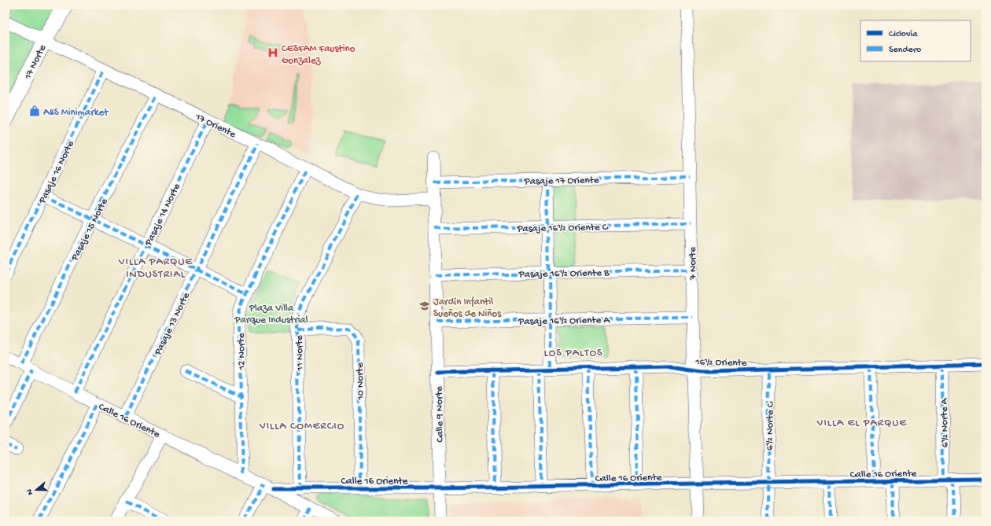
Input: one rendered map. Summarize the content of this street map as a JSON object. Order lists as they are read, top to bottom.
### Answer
{
  "streets": {
    "street": [
      "17 Norte",
      "17 Oriente",
      "Pasaje 16 Norte",
      "Pasaje 17 Oriente",
      "Pasaje 14 Norte",
      "Pasaje 16½ Oriente C",
      "Pasaje 15 Norte",
      "7 Norte",
      "Pasaje 16½ Oriente B",
      "Pasaje 16½ Oriente A",
      "Pasaje 13 Norte",
      "12 Norte",
      "11 Norte",
      "16½ Oriente",
      "10 Norte",
      "Calle 9 Norte",
      "Calle 16 Oriente",
      "6½ Norte A",
      "6½ Norte C"
    ]
  },
  "crossings": [
    ["17 Norte", "17 Oriente"],
    ["17 Oriente", "Pasaje 16 Norte"],
    ["17 Oriente", "Pasaje 14 Norte"],
    ["17 Oriente", "Pasaje 15 Norte"],
    ["17 Oriente", "Pasaje 13 Norte"],
    ["17 Oriente", "12 Norte"],
    ["17 Oriente", "11 Norte"],
    ["17 Oriente", "Calle 9 Norte"],
    ["Pasaje 17 Oriente", "7 Norte"],
    ["Pasaje 17 Oriente", "Calle 9 Norte"],
    ["Pasaje 14 Norte", "Calle 16 Oriente"],
    ["Pasaje 16½ Oriente C", "7 Norte"],
    ["Pasaje 16½ Oriente C", "Calle 9 Norte"],
    ["Pasaje 15 Norte", "Calle 16 Oriente"],
    ["7 Norte", "Pasaje 16½ Oriente B"],
    ["7 Norte", "Pasaje 16½ Oriente A"],
    ["7 Norte", "16½ Oriente"],
    ["7 Norte", "Calle 16 Oriente"],
    ["Pasaje 16½ Oriente B", "Calle 9 Norte"],
    ["Pasaje 16½ Oriente A", "Calle 9 Norte"],
    ["Pasaje 13 Norte", "Calle 16 Oriente"],
    ["12 Norte", "Calle 16 Oriente"],
    ["11 Norte", "10 Norte"],
    ["11 Norte", "Calle 16 Oriente"],
    ["16½ Oriente", "Calle 9 Norte"],
    ["16½ Oriente", "6½ Norte A"],
    ["16½ Oriente", "6½ Norte C"],
    ["10 Norte", "Calle 16 Oriente"],
    ["Calle 9 Norte", "Calle 16 Oriente"],
    ["Calle 16 Oriente", "6½ Norte A"],
    ["Calle 16 Oriente", "6½ Norte C"]
  ],
  "districts": [
    "VILLA PARQUE INDUSTRIAL",
    "LOS PALTOS",
    "VILLA EL PARQUE",
    "VILLA COMERCIO"
  ],
  "parks": ["Plaza Villa Parque Industrial"],
  "places": {
    "hospital": ["CESFAM Faustino Gonzalez"],
    "shop": ["A&S Minimarket"],
    "school or university": ["Jardín Infantil Sueños de Niños"]
  },
  "legend": ["Ciclovía", "Sendero"],
  "north": "left"
}
